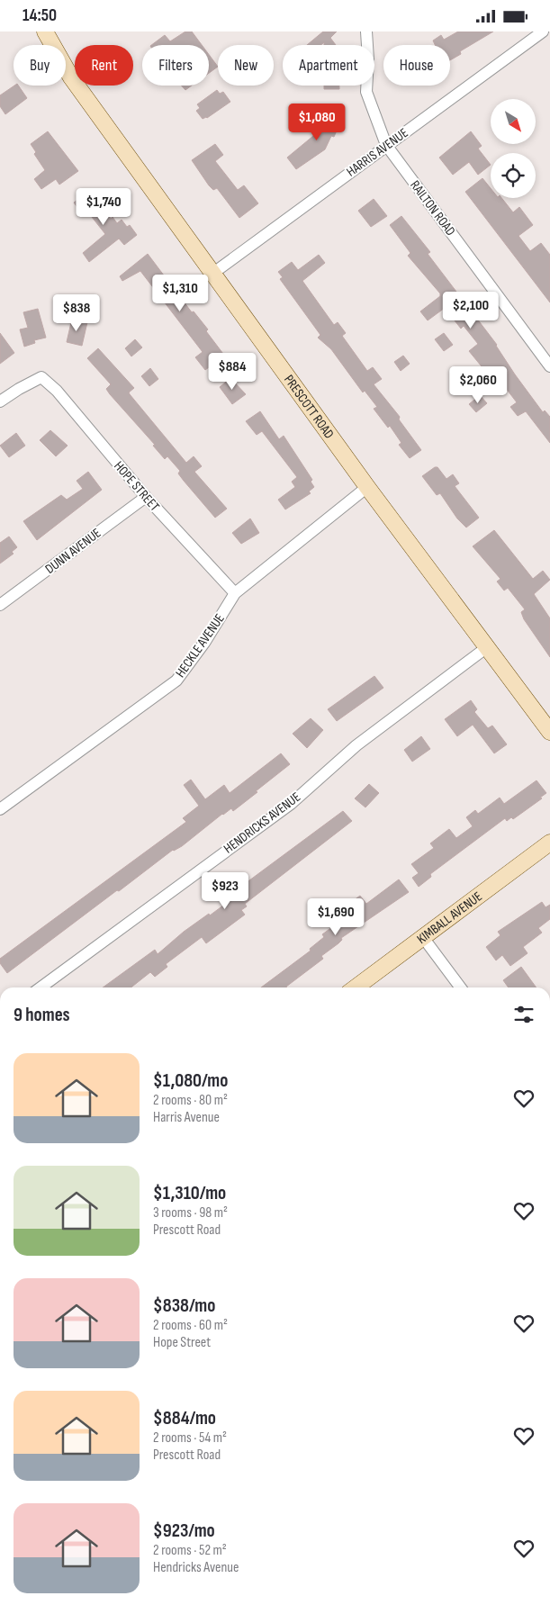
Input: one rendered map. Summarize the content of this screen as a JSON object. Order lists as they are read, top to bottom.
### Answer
{
  "streets": {
    "main road": ["PRESCOTT ROAD", "KIMBALL AVENUE"],
    "street": [
      "HARRIS AVENUE",
      "RAILTON ROAD",
      "HOPE STREET",
      "DUNN AVENUE",
      "HECKLE AVENUE",
      "HENDRICKS AVENUE"
    ]
  },
  "crossings": [
    ["HARRIS AVENUE", "RAILTON ROAD"],
    ["HARRIS AVENUE", "PRESCOTT ROAD"],
    ["PRESCOTT ROAD", "HECKLE AVENUE"],
    ["PRESCOTT ROAD", "HENDRICKS AVENUE"],
    ["HOPE STREET", "DUNN AVENUE"],
    ["HOPE STREET", "HECKLE AVENUE"]
  ],
  "north": "bottom right",
  "page": {
    "status": "14:50",
    "chip": [
      "Buy",
      "Rent",
      "Filters",
      "New",
      "Apartment",
      "House"
    ],
    "price": [
      "$1,080",
      "$1,740",
      "$1,310",
      "$2,100",
      "$838",
      "$884",
      "$2,060",
      "$923",
      "$1,690"
    ],
    "heading": "9 homes",
    "list": [
      {
        "name": "$1,080/mo",
        "note": "2 rooms · 80 m² · Harris Avenue"
      },
      {
        "name": "$1,310/mo",
        "note": "3 rooms · 98 m² · Prescott Road"
      },
      {
        "name": "$838/mo",
        "note": "2 rooms · 60 m² · Hope Street"
      },
      {
        "name": "$884/mo",
        "note": "2 rooms · 54 m² · Prescott Road"
      },
      {
        "name": "$923/mo",
        "note": "2 rooms · 52 m² · Hendricks Avenue"
      }
    ]
  }
}
